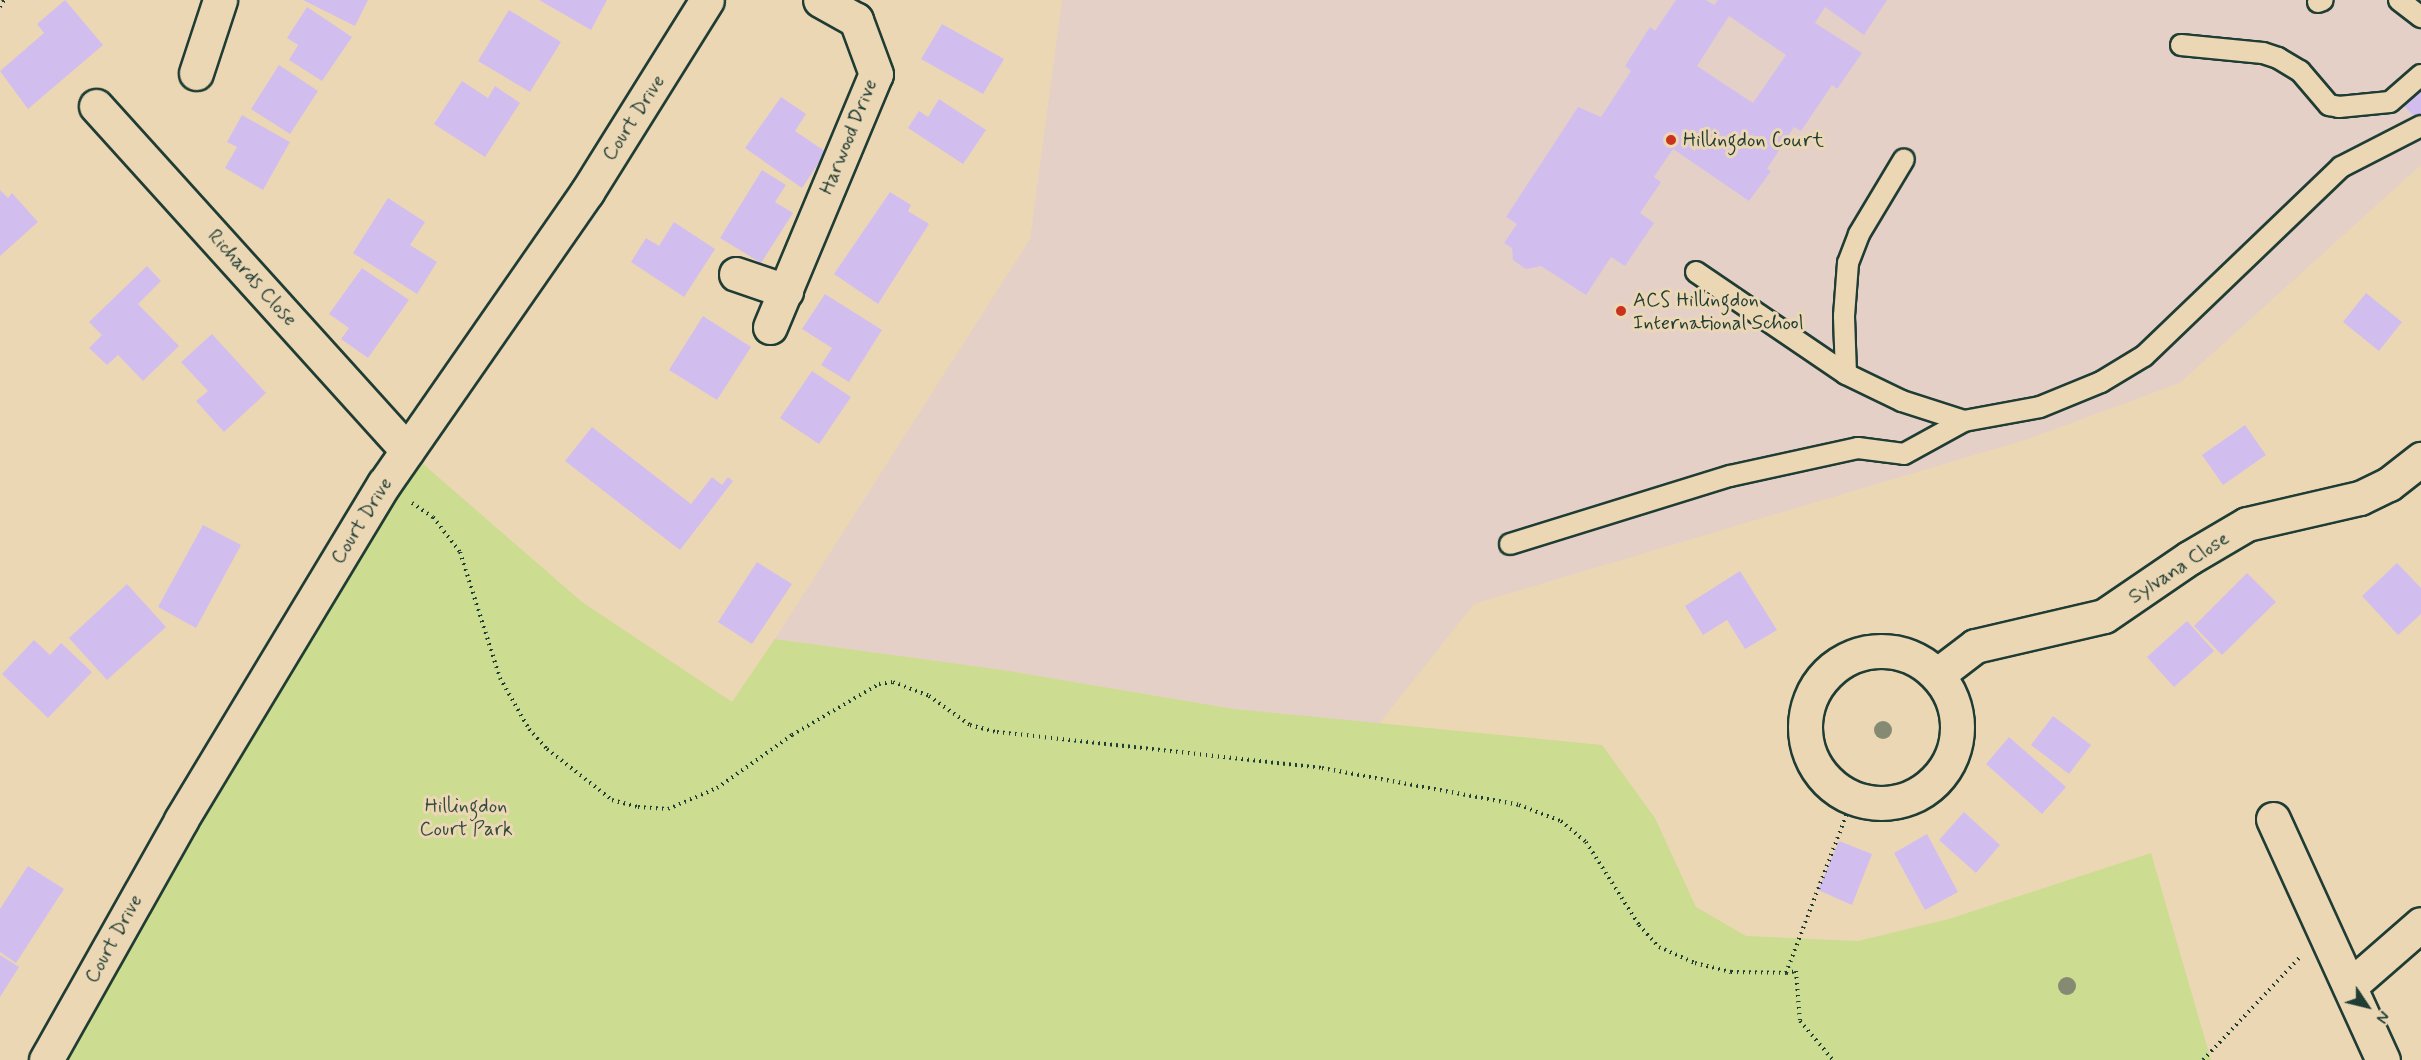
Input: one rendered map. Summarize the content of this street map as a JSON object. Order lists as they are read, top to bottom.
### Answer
{
  "streets": {
    "street": [
      "Court Drive",
      "Harwood Drive",
      "Richards Close",
      "Sylvana Close"
    ]
  },
  "crossings": [
    ["Court Drive", "Richards Close"]
  ],
  "parks": ["Hillingdon Court Park"],
  "places": ["Hillingdon Court", "ACS Hillingdon International School"],
  "north": "bottom right"
}
